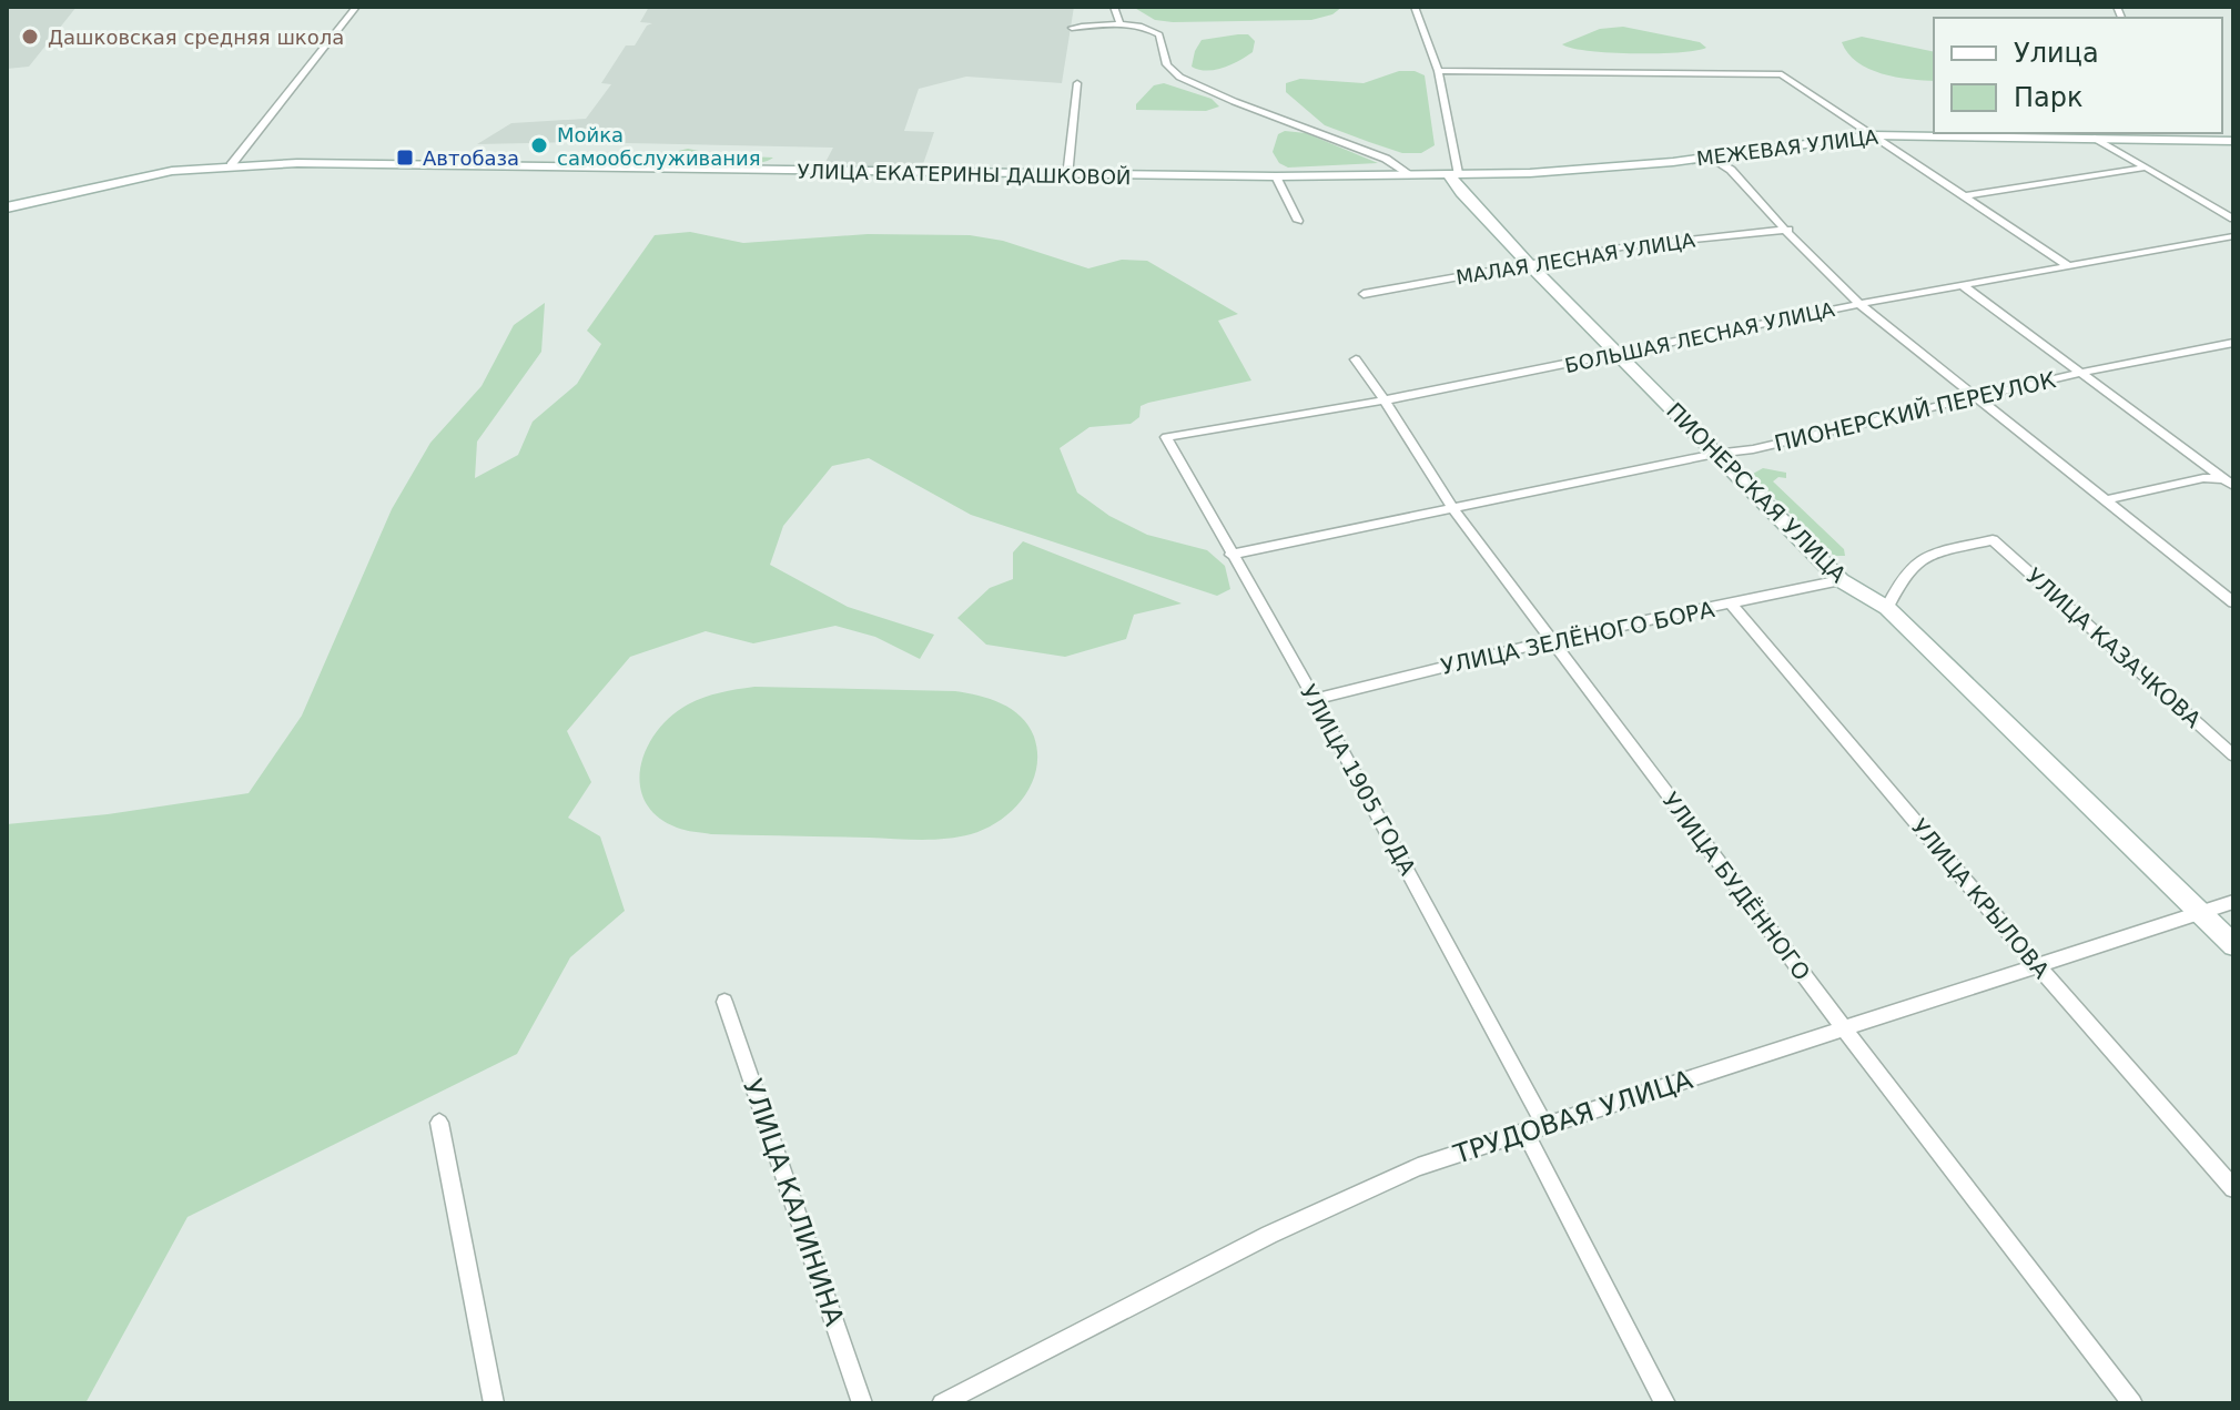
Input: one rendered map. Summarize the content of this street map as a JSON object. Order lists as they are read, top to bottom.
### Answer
{
  "streets": {
    "street": [
      "МЕЖЕВАЯ УЛИЦА",
      "УЛИЦА ЕКАТЕРИНЫ ДАШКОВОЙ",
      "МАЛАЯ ЛЕСНАЯ УЛИЦА",
      "БОЛЬШАЯ ЛЕСНАЯ УЛИЦА",
      "ПИОНЕРСКИЙ ПЕРЕУЛОК",
      "ПИОНЕРСКАЯ УЛИЦА",
      "УЛИЦА ЗЕЛЁНОГО БОРА",
      "УЛИЦА КАЗАЧКОВА",
      "УЛИЦА 1905 ГОДА",
      "УЛИЦА БУДЁННОГО",
      "УЛИЦА КРЫЛОВА",
      "ТРУДОВАЯ УЛИЦА",
      "УЛИЦА КАЛИНИНА"
    ]
  },
  "crossings": [
    ["МЕЖЕВАЯ УЛИЦА", "УЛИЦА ЕКАТЕРИНЫ ДАШКОВОЙ"],
    ["МЕЖЕВАЯ УЛИЦА", "ПИОНЕРСКАЯ УЛИЦА"],
    ["УЛИЦА ЕКАТЕРИНЫ ДАШКОВОЙ", "ПИОНЕРСКАЯ УЛИЦА"],
    ["МАЛАЯ ЛЕСНАЯ УЛИЦА", "ПИОНЕРСКАЯ УЛИЦА"],
    ["БОЛЬШАЯ ЛЕСНАЯ УЛИЦА", "ПИОНЕРСКАЯ УЛИЦА"],
    ["БОЛЬШАЯ ЛЕСНАЯ УЛИЦА", "УЛИЦА 1905 ГОДА"],
    ["БОЛЬШАЯ ЛЕСНАЯ УЛИЦА", "УЛИЦА БУДЁННОГО"],
    ["ПИОНЕРСКИЙ ПЕРЕУЛОК", "ПИОНЕРСКАЯ УЛИЦА"],
    ["ПИОНЕРСКИЙ ПЕРЕУЛОК", "УЛИЦА 1905 ГОДА"],
    ["ПИОНЕРСКИЙ ПЕРЕУЛОК", "УЛИЦА БУДЁННОГО"],
    ["ПИОНЕРСКАЯ УЛИЦА", "УЛИЦА ЗЕЛЁНОГО БОРА"],
    ["ПИОНЕРСКАЯ УЛИЦА", "УЛИЦА КАЗАЧКОВА"],
    ["ПИОНЕРСКАЯ УЛИЦА", "ТРУДОВАЯ УЛИЦА"],
    ["УЛИЦА ЗЕЛЁНОГО БОРА", "УЛИЦА 1905 ГОДА"],
    ["УЛИЦА ЗЕЛЁНОГО БОРА", "УЛИЦА БУДЁННОГО"],
    ["УЛИЦА ЗЕЛЁНОГО БОРА", "УЛИЦА КРЫЛОВА"],
    ["УЛИЦА 1905 ГОДА", "ТРУДОВАЯ УЛИЦА"],
    ["УЛИЦА БУДЁННОГО", "ТРУДОВАЯ УЛИЦА"],
    ["УЛИЦА КРЫЛОВА", "ТРУДОВАЯ УЛИЦА"]
  ],
  "places": {
    "other": ["Дашковская средняя школа", "Мойка самообслуживания"],
    "transit": ["Автобаза"]
  },
  "legend": ["Улица", "Парк"]
}
